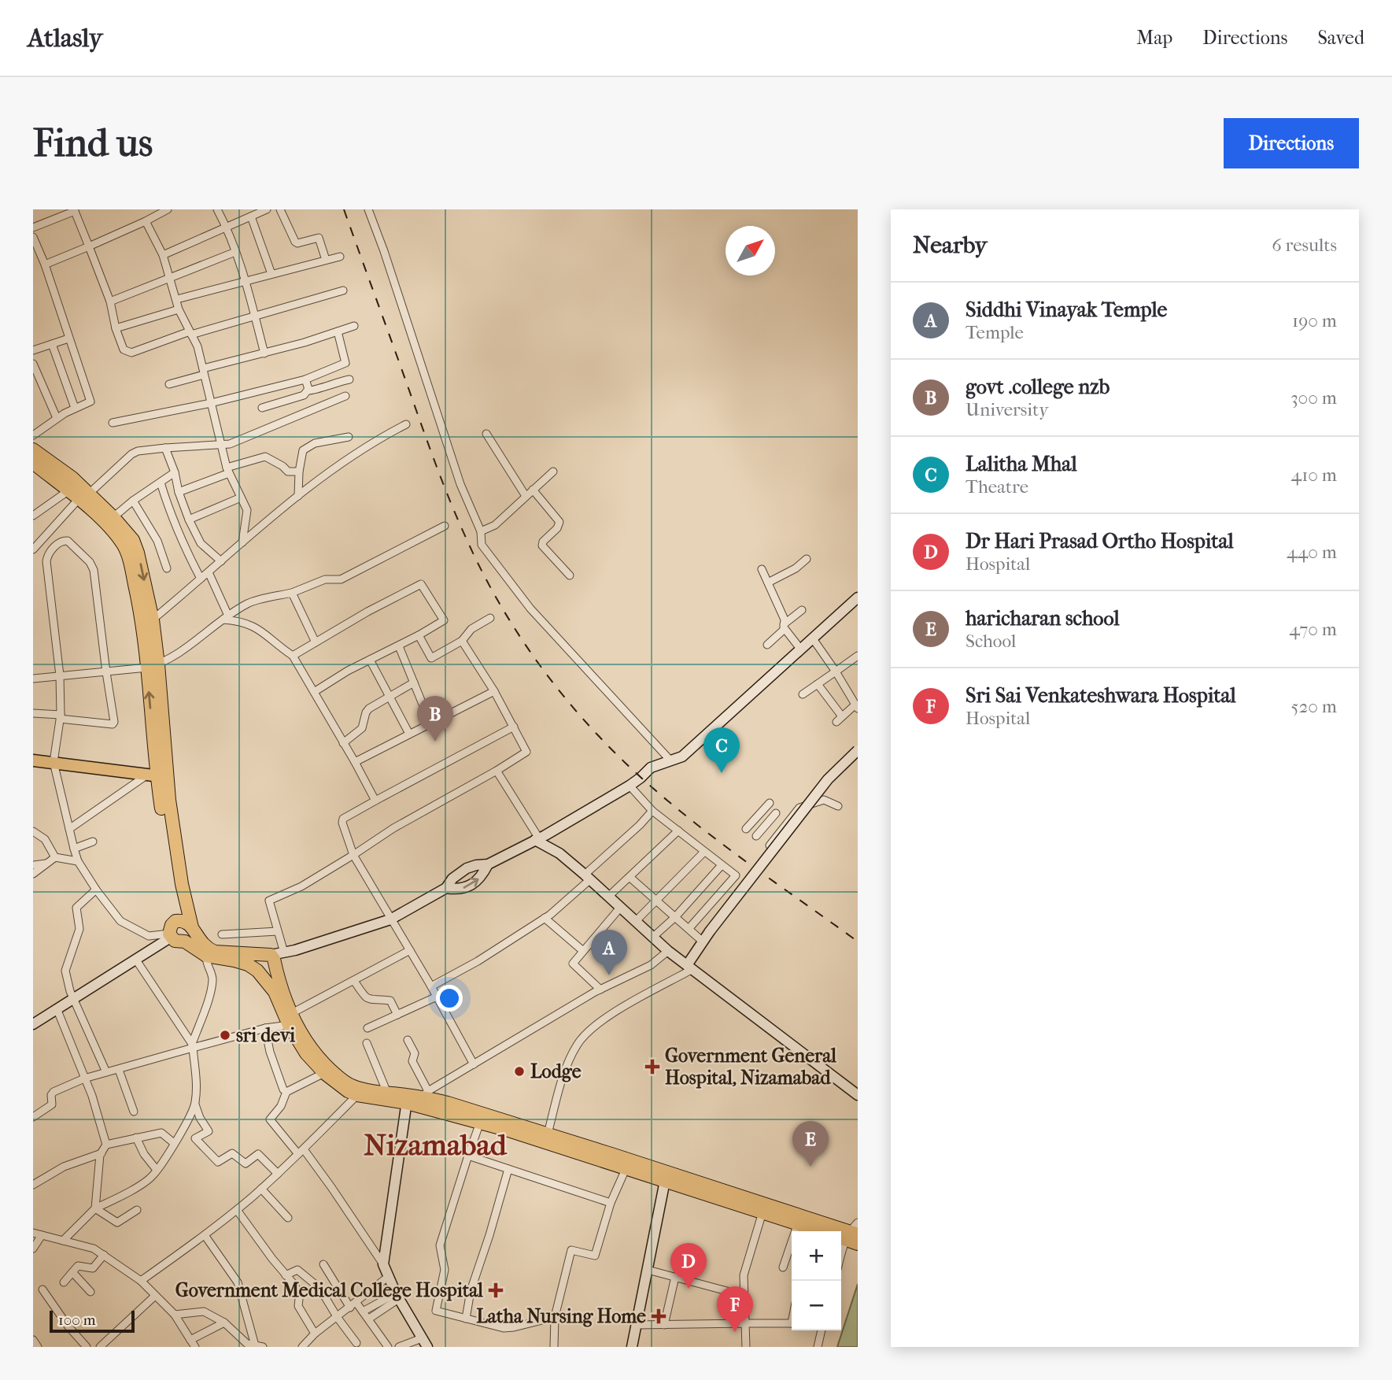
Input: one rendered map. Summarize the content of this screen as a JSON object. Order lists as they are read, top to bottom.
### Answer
{
  "districts": ["Nizamabad"],
  "places": {
    "other": ["sri devi", "Lodge"],
    "health": ["Government General Hospital, Nizamabad", "Government Medical College Hospital", "Latha Nursing Home"]
  },
  "scale_bar": "100 m",
  "north": "top right",
  "page": {
    "header": "Atlasly",
    "nav": ["Map", "Directions", "Saved"],
    "buttons": "Directions",
    "title": "Find us",
    "heading": ["Nearby", "6 results"],
    "list": [
      {
        "mark": "A",
        "name": "Siddhi Vinayak Temple",
        "note": "Temple",
        "value": "190 m"
      },
      {
        "mark": "B",
        "name": "govt .college nzb",
        "note": "University",
        "value": "300 m"
      },
      {
        "mark": "C",
        "name": "Lalitha Mhal",
        "note": "Theatre",
        "value": "410 m"
      },
      {
        "mark": "D",
        "name": "Dr Hari Prasad Ortho Hospital",
        "note": "Hospital",
        "value": "440 m"
      },
      {
        "mark": "E",
        "name": "haricharan school",
        "note": "School",
        "value": "470 m"
      },
      {
        "mark": "F",
        "name": "Sri Sai Venkateshwara Hospital",
        "note": "Hospital",
        "value": "520 m"
      }
    ],
    "pins": [
      "B",
      "C",
      "A",
      "E",
      "D",
      "F"
    ],
    "map_buttons": ["+", "−"],
    "scale": "100 m"
  }
}
